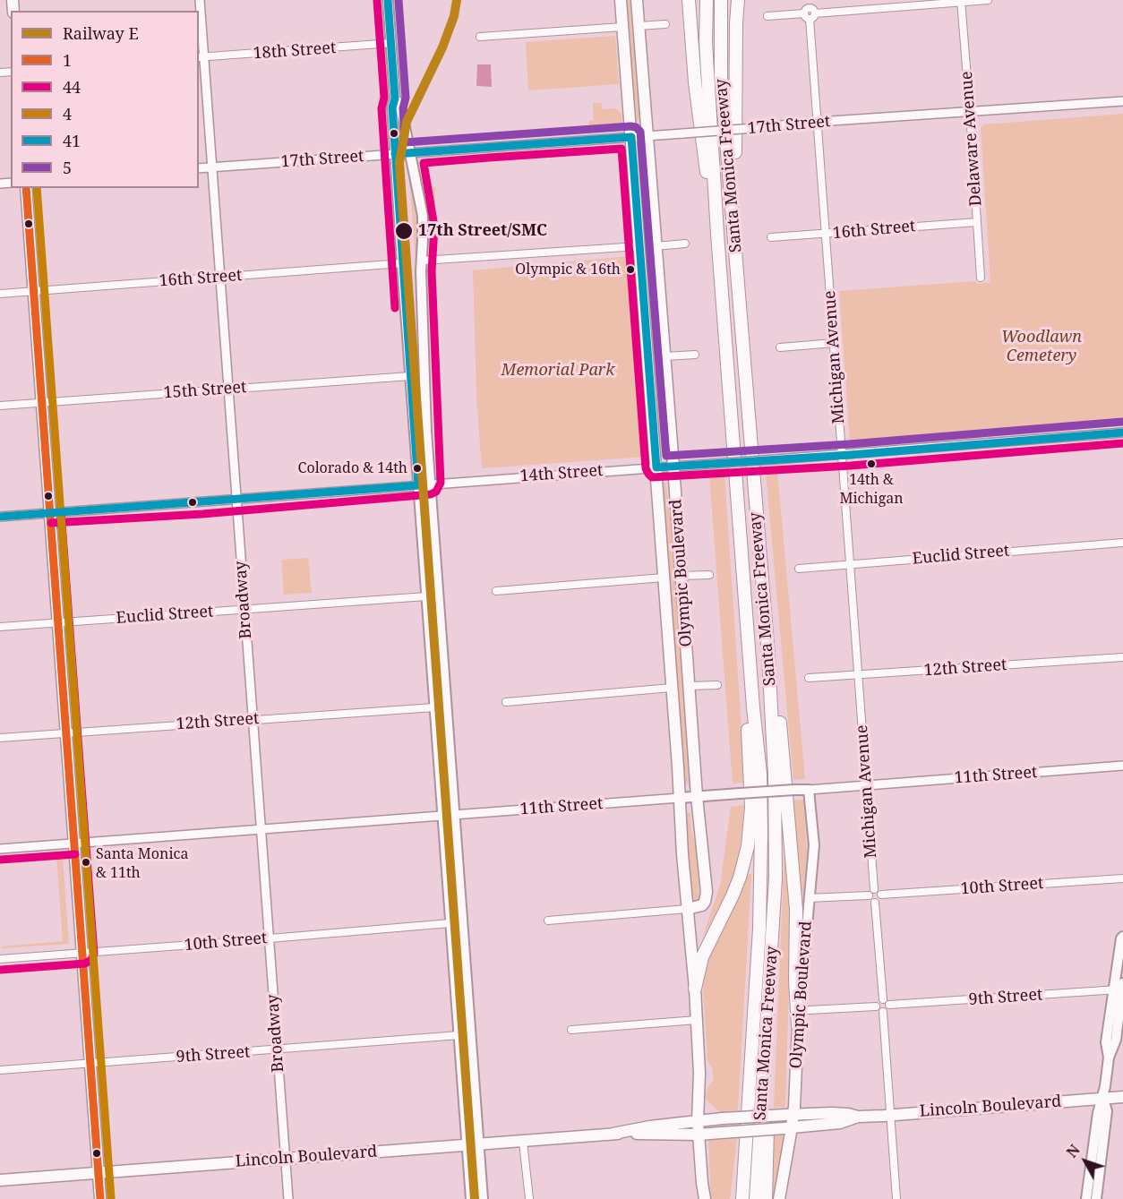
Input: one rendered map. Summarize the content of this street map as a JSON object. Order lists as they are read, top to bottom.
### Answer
{
  "streets": {
    "highway": ["Santa Monica Freeway"],
    "main road": ["Olympic Boulevard", "11th Street", "Lincoln Boulevard"],
    "street": [
      "18th Street",
      "17th Street",
      "Delaware Avenue",
      "16th Street",
      "Michigan Avenue",
      "15th Street",
      "14th Street",
      "Euclid Street",
      "Broadway",
      "12th Street",
      "10th Street",
      "9th Street"
    ]
  },
  "crossings": [
    ["18th Street", "Broadway"],
    ["17th Street", "Delaware Avenue"],
    ["17th Street", "Michigan Avenue"],
    ["17th Street", "Olympic Boulevard"],
    ["17th Street", "Broadway"],
    ["Delaware Avenue", "16th Street"],
    ["16th Street", "Michigan Avenue"],
    ["16th Street", "Broadway"],
    ["Michigan Avenue", "14th Street"],
    ["Michigan Avenue", "Euclid Street"],
    ["Michigan Avenue", "12th Street"],
    ["Michigan Avenue", "11th Street"],
    ["Michigan Avenue", "10th Street"],
    ["15th Street", "Broadway"],
    ["14th Street", "Olympic Boulevard"],
    ["14th Street", "Broadway"],
    ["Euclid Street", "Broadway"],
    ["Olympic Boulevard", "11th Street"],
    ["Olympic Boulevard", "Lincoln Boulevard"],
    ["Broadway", "12th Street"],
    ["Broadway", "11th Street"],
    ["Broadway", "10th Street"],
    ["Broadway", "9th Street"],
    ["Broadway", "Lincoln Boulevard"]
  ],
  "parks": ["Woodlawn Cemetery", "Memorial Park"],
  "places": [
    "17th Street/SMC",
    "Olympic & 16th",
    "14th & Michigan",
    "Colorado & 14th",
    "Santa Monica & 11th"
  ],
  "lines": [
    "rail line E",
    "transit line 41",
    "transit line 5",
    "transit line 44",
    "transit line 1",
    "transit line 4"
  ],
  "legend": [
    "Railway E",
    "1",
    "44",
    "4",
    "41",
    "5"
  ],
  "north": "top left"
}
